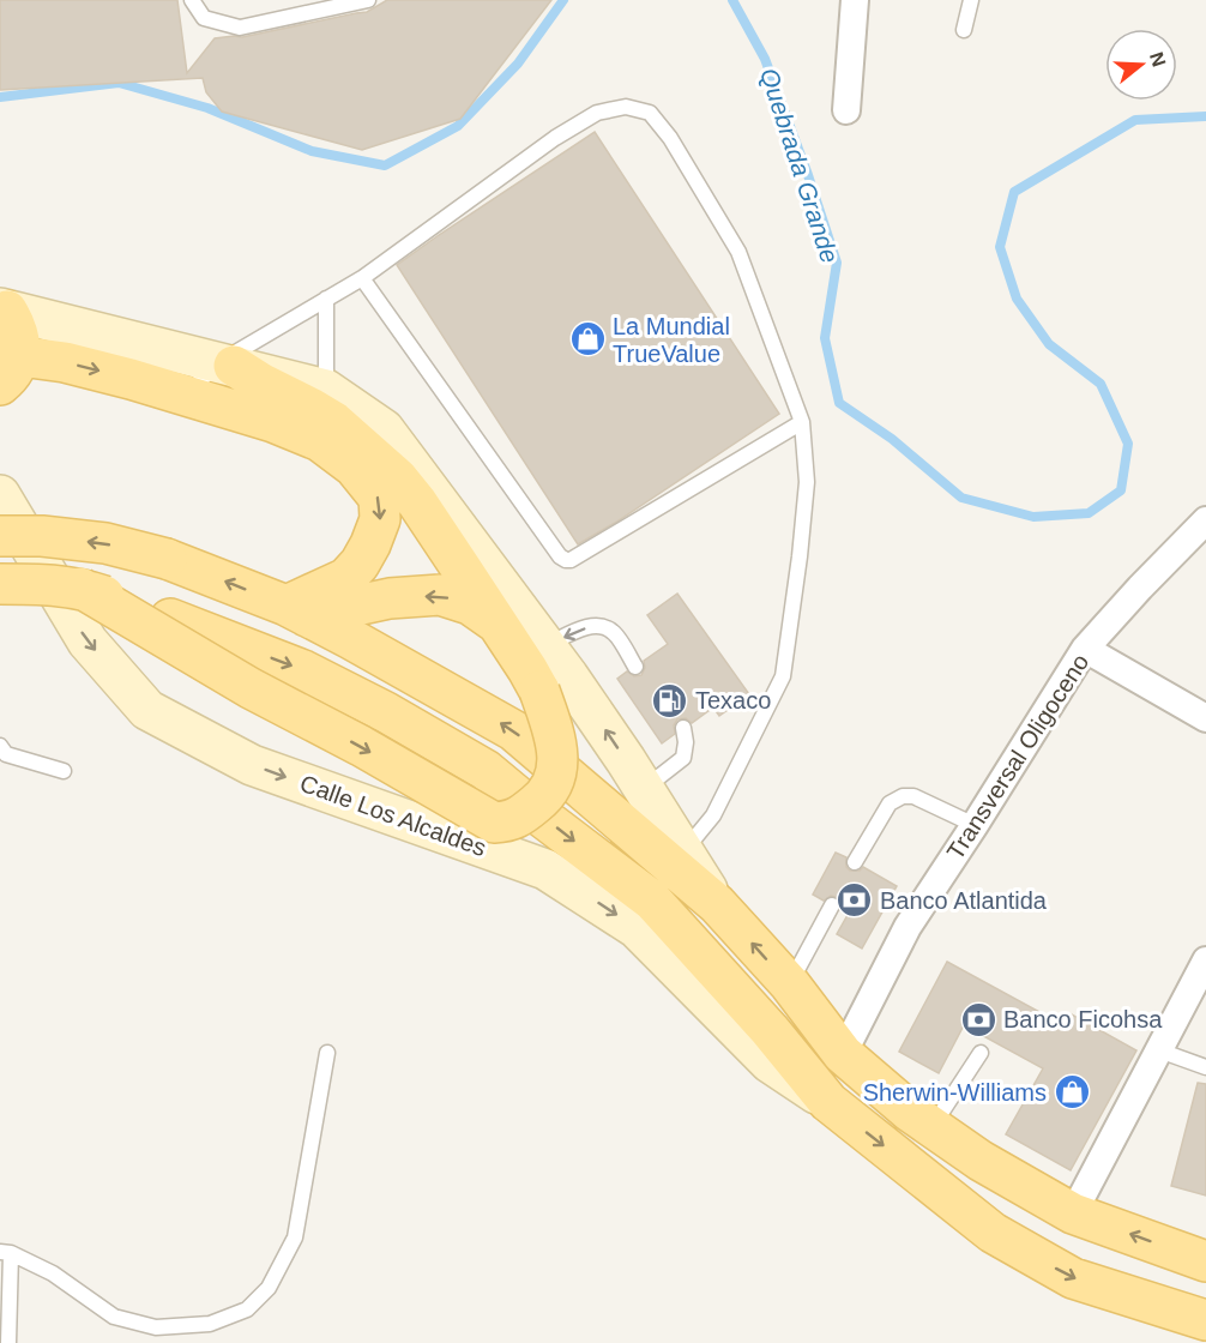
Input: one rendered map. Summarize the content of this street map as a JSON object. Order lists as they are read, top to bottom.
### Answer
{
  "streets": {
    "main road": ["Calle Los Alcaldes"],
    "street": ["Transversal Oligoceno"]
  },
  "water": ["Quebrada Grande"],
  "places": {
    "shop": ["La Mundial TrueValue", "Sherwin-Williams"],
    "fuel station": ["Texaco"],
    "bank": ["Banco Atlantida", "Banco Ficohsa"]
  },
  "north": "right"
}
